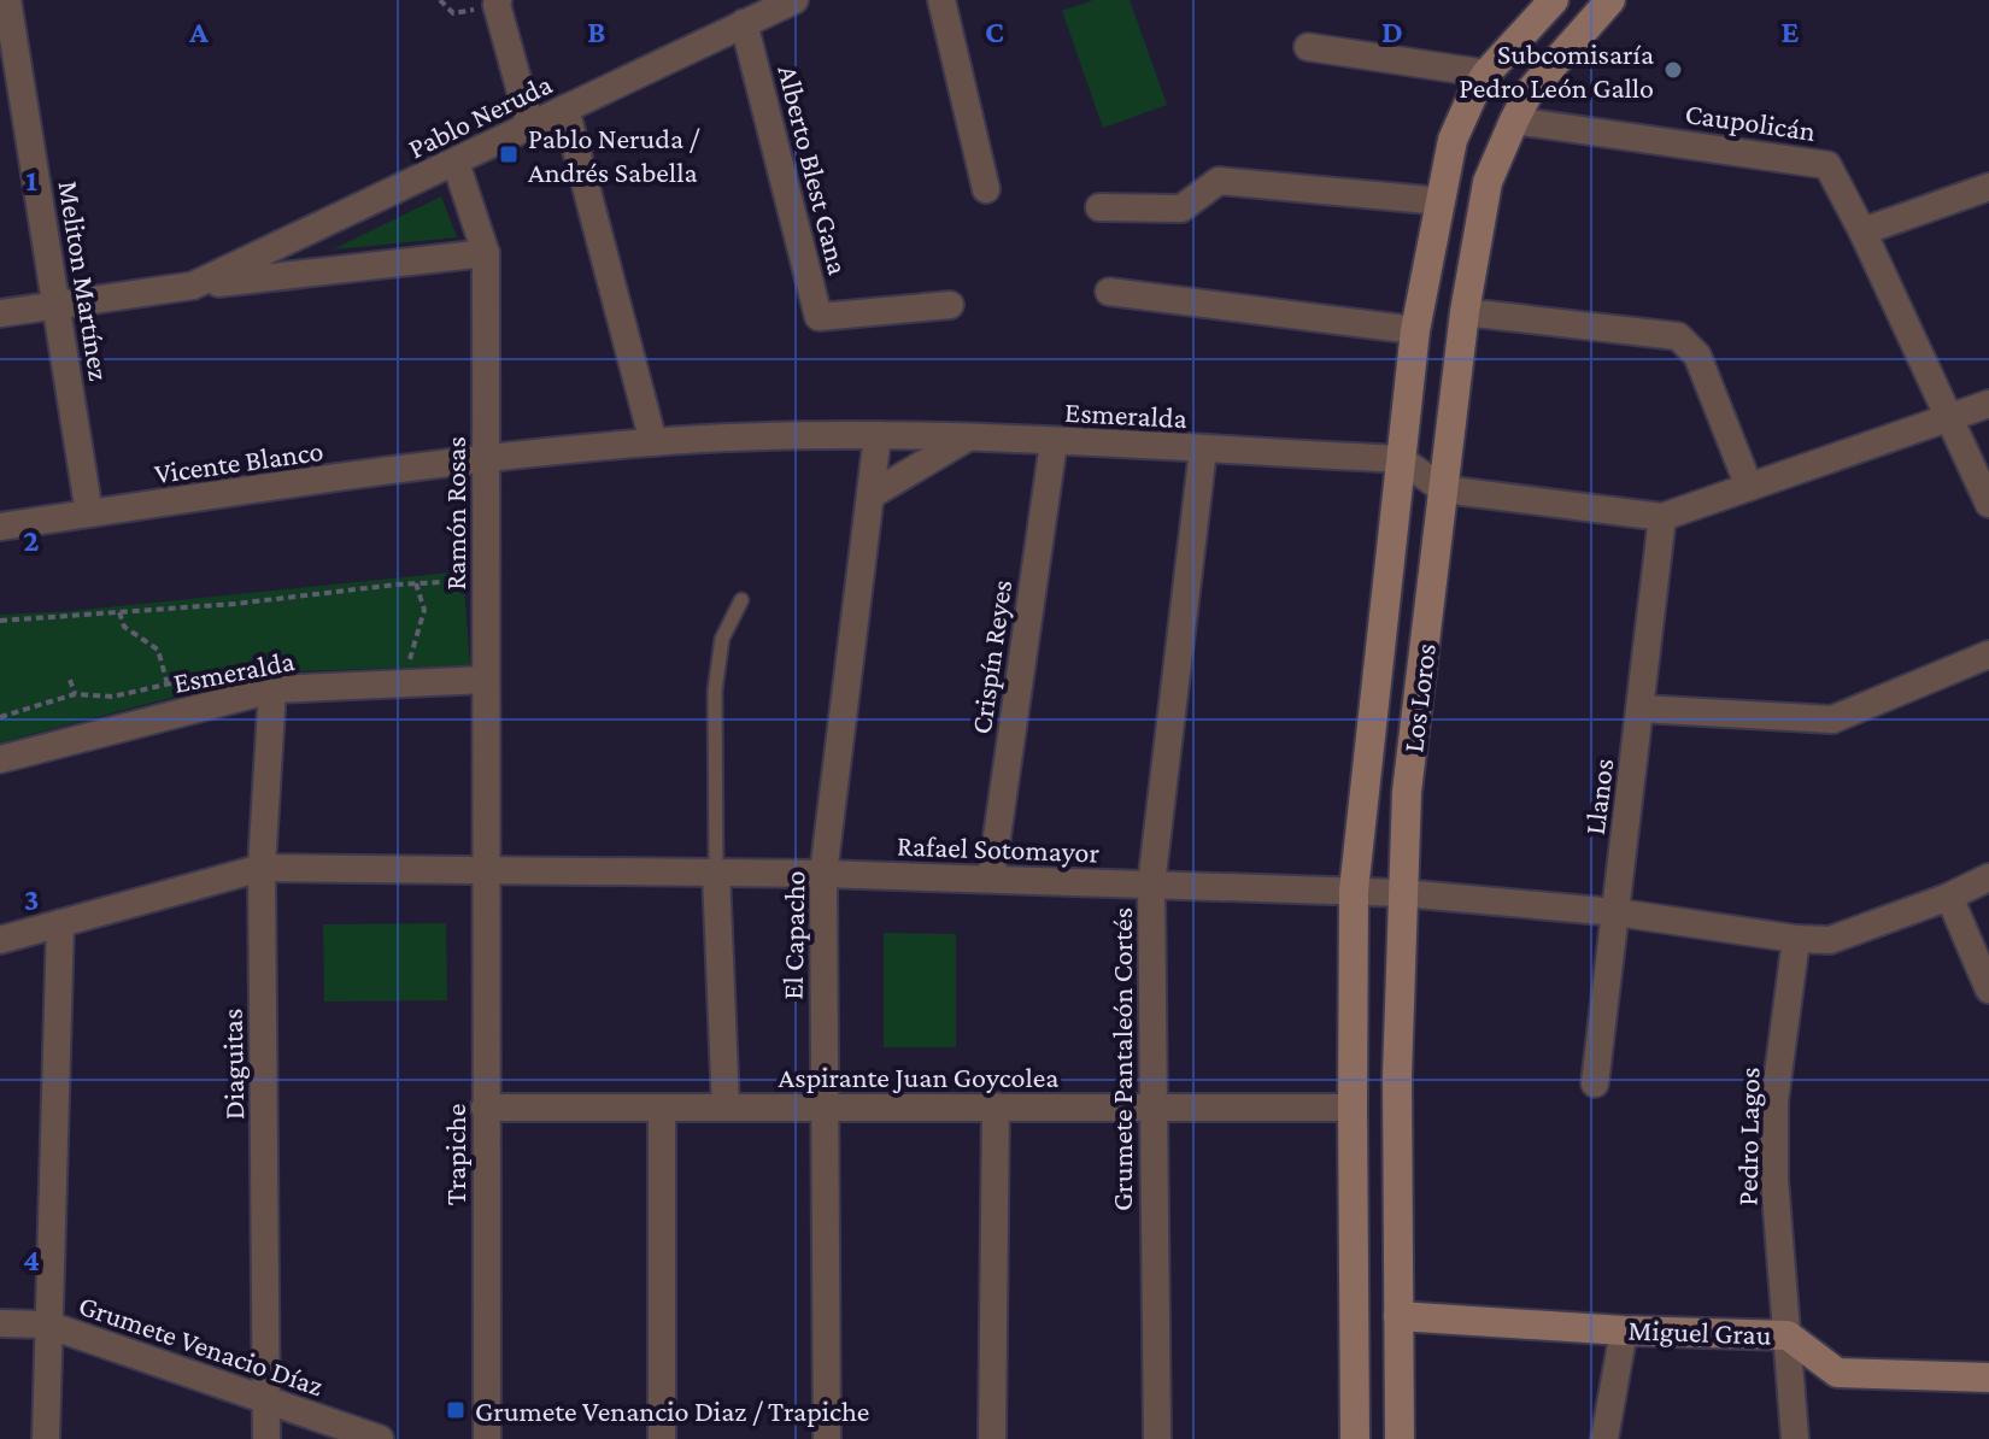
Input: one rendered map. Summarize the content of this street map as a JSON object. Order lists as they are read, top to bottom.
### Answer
{
  "streets": {
    "main road": ["Los Loros", "Miguel Grau"],
    "street": [
      "Pablo Neruda",
      "Caupolicán",
      "Alberto Blest Gana",
      "Meliton Martínez",
      "Esmeralda",
      "Vicente Blanco",
      "Ramón Rosas",
      "Crispín Reyes",
      "Llanos",
      "Rafael Sotomayor",
      "El Capacho",
      "Grumete Pantaleón Cortés",
      "Diaguitas",
      "Aspirante Juan Goycolea",
      "Pedro Lagos",
      "Trapiche",
      "Grumete Venacio Díaz"
    ]
  },
  "crossings": [
    ["Pablo Neruda", "Alberto Blest Gana"],
    ["Pablo Neruda", "Meliton Martínez"],
    ["Pablo Neruda", "Ramón Rosas"],
    ["Caupolicán", "Los Loros"],
    ["Meliton Martínez", "Vicente Blanco"],
    ["Esmeralda", "Vicente Blanco"],
    ["Esmeralda", "Ramón Rosas"],
    ["Esmeralda", "Crispín Reyes"],
    ["Esmeralda", "Los Loros"],
    ["Esmeralda", "El Capacho"],
    ["Esmeralda", "Grumete Pantaleón Cortés"],
    ["Esmeralda", "Diaguitas"],
    ["Vicente Blanco", "Ramón Rosas"],
    ["Ramón Rosas", "Rafael Sotomayor"],
    ["Ramón Rosas", "Trapiche"],
    ["Crispín Reyes", "Rafael Sotomayor"],
    ["Los Loros", "Rafael Sotomayor"],
    ["Los Loros", "Aspirante Juan Goycolea"],
    ["Los Loros", "Miguel Grau"],
    ["Llanos", "Rafael Sotomayor"],
    ["Rafael Sotomayor", "El Capacho"],
    ["Rafael Sotomayor", "Grumete Pantaleón Cortés"],
    ["Rafael Sotomayor", "Diaguitas"],
    ["Rafael Sotomayor", "Pedro Lagos"],
    ["Rafael Sotomayor", "Trapiche"],
    ["El Capacho", "Aspirante Juan Goycolea"],
    ["Grumete Pantaleón Cortés", "Aspirante Juan Goycolea"],
    ["Diaguitas", "Grumete Venacio Díaz"],
    ["Aspirante Juan Goycolea", "Trapiche"],
    ["Pedro Lagos", "Miguel Grau"]
  ],
  "places": {
    "other": ["Subcomisaría Pedro León Gallo"],
    "transit": ["Pablo Neruda / Andrés Sabella", "Grumete Venancio Diaz / Trapiche"]
  },
  "grid": {
    "columns": [
      "A",
      "B",
      "C",
      "D",
      "E"
    ],
    "rows": [
      "1",
      "2",
      "3",
      "4"
    ]
  }
}
